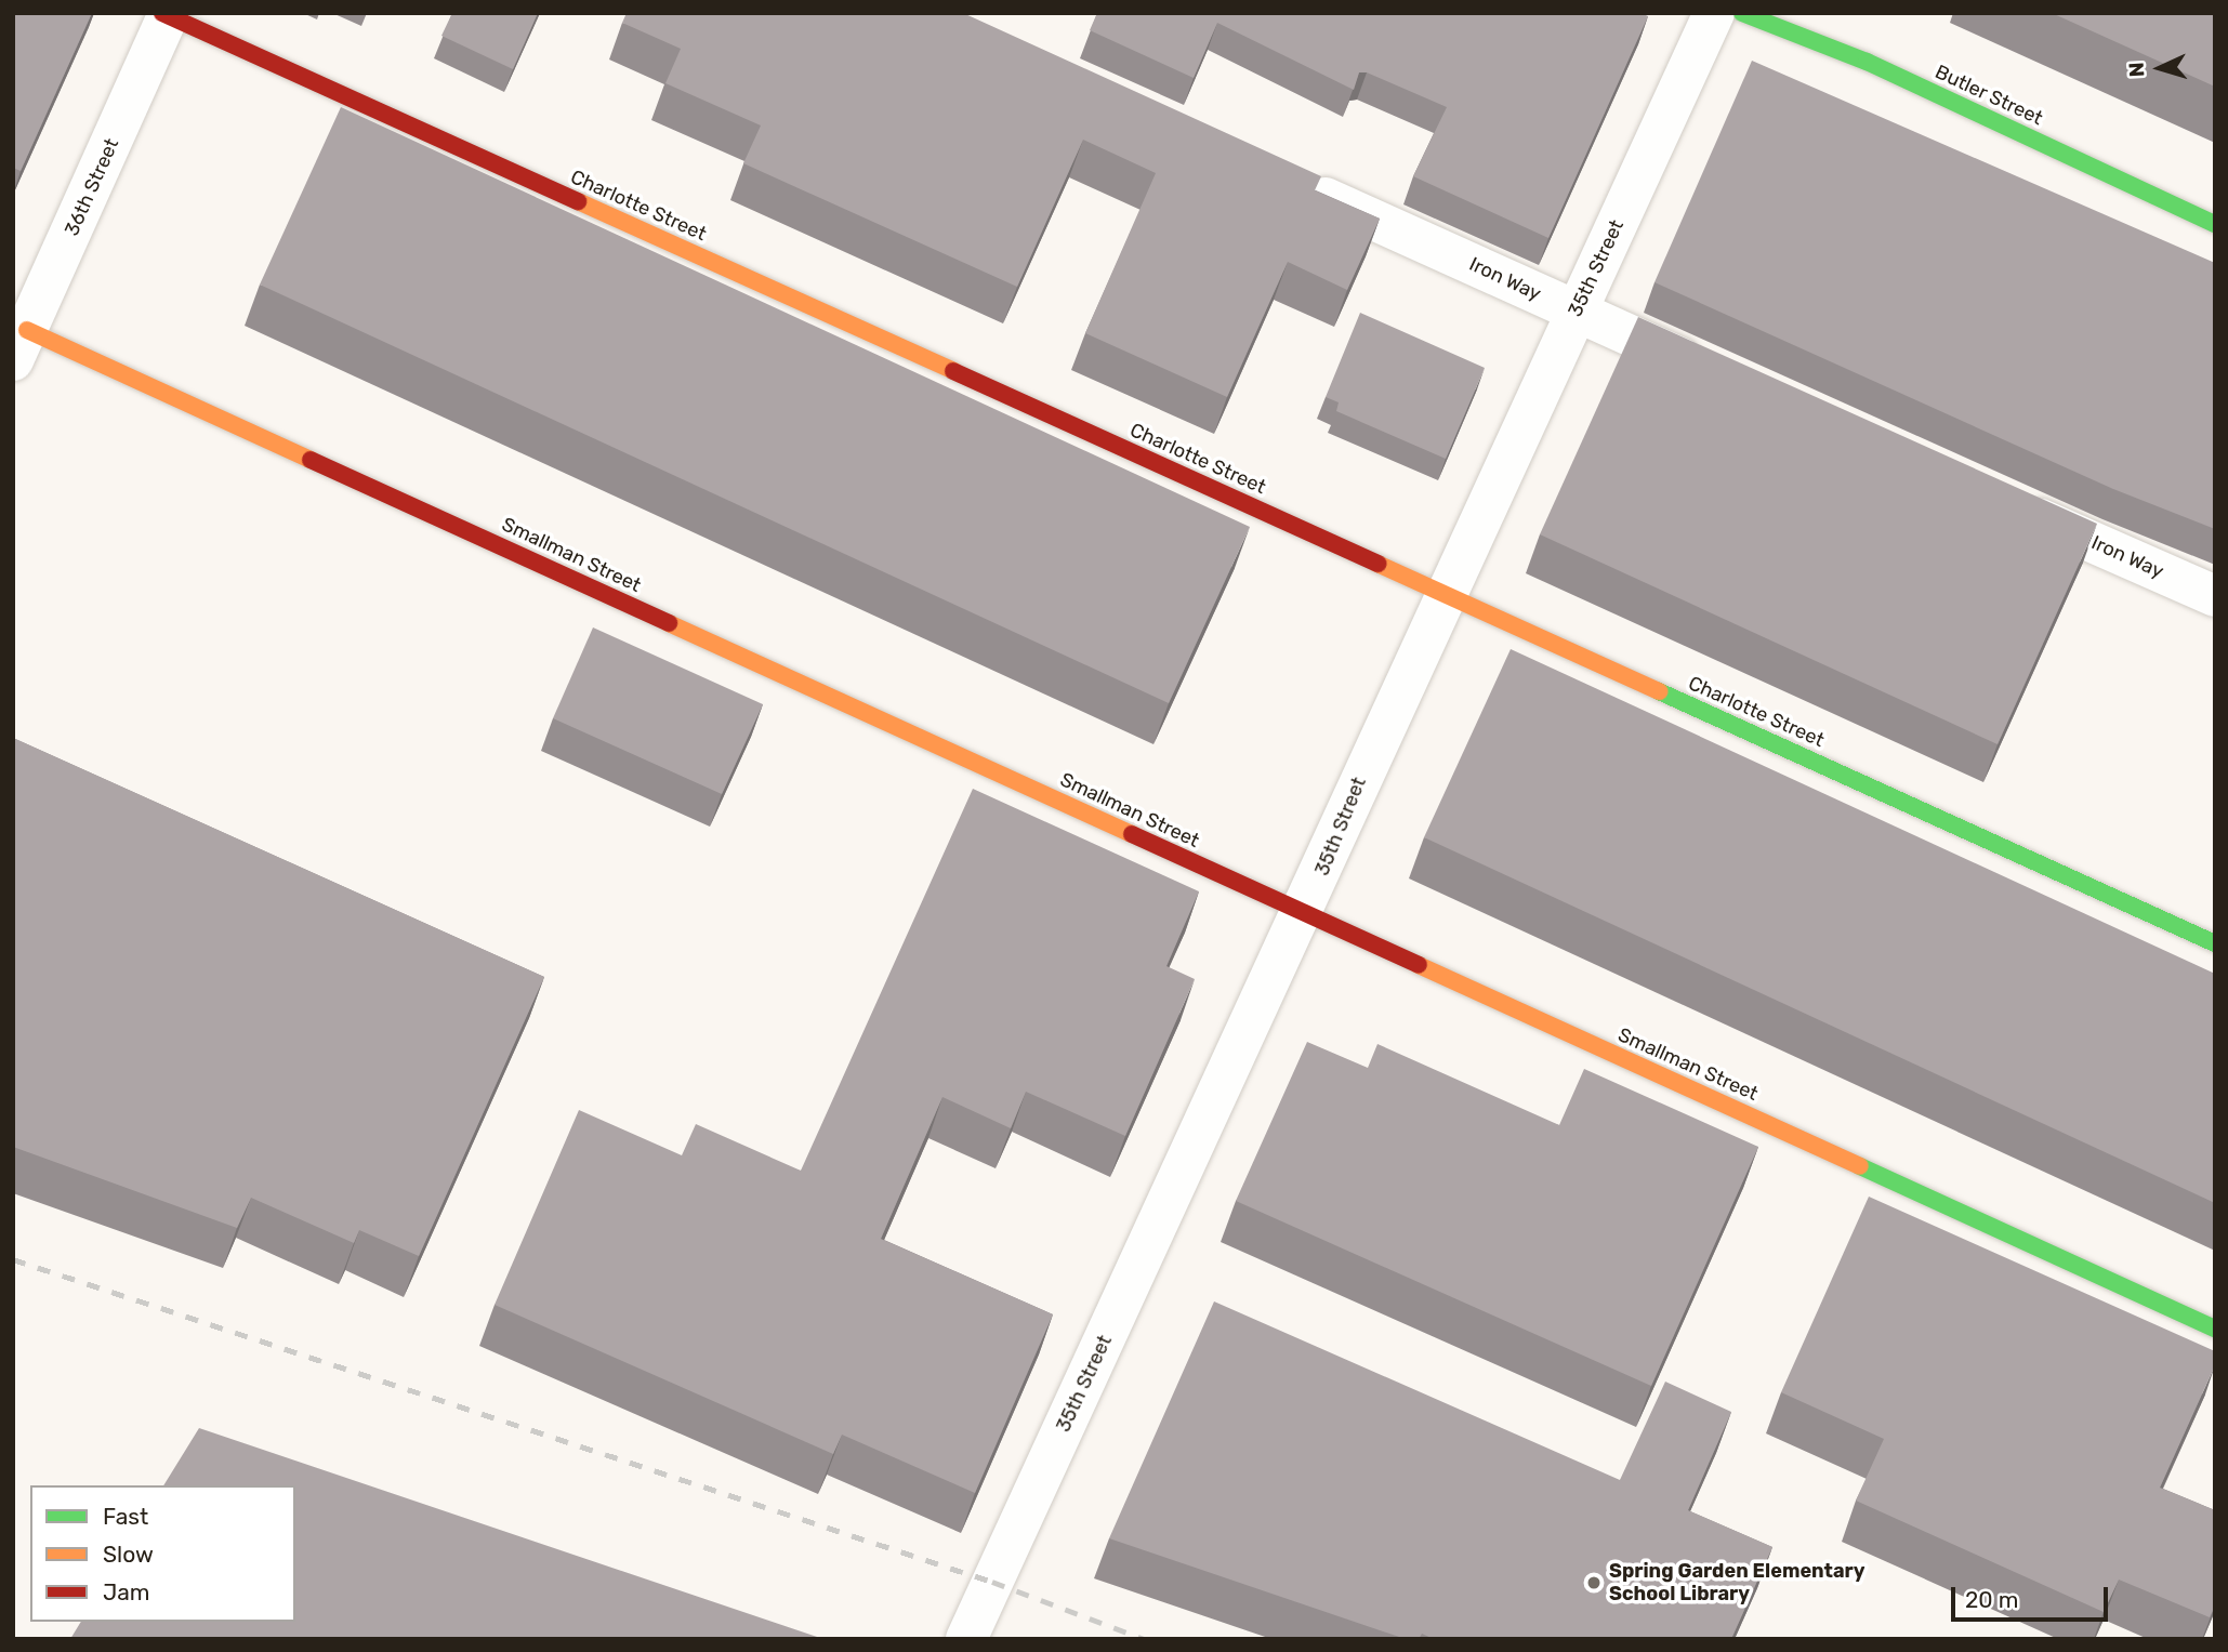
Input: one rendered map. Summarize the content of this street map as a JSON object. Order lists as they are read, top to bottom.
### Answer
{
  "streets": {
    "street": [
      "Butler Street",
      "36th Street",
      "Charlotte Street",
      "35th Street",
      "Iron Way",
      "Smallman Street"
    ]
  },
  "crossings": [
    ["36th Street", "Charlotte Street"],
    ["36th Street", "Smallman Street"],
    ["Charlotte Street", "35th Street"],
    ["35th Street", "Iron Way"],
    ["35th Street", "Smallman Street"]
  ],
  "places": ["Spring Garden Elementary School Library"],
  "legend": ["Fast", "Slow", "Jam"],
  "scale_bar": "20 m",
  "north": "left"
}
